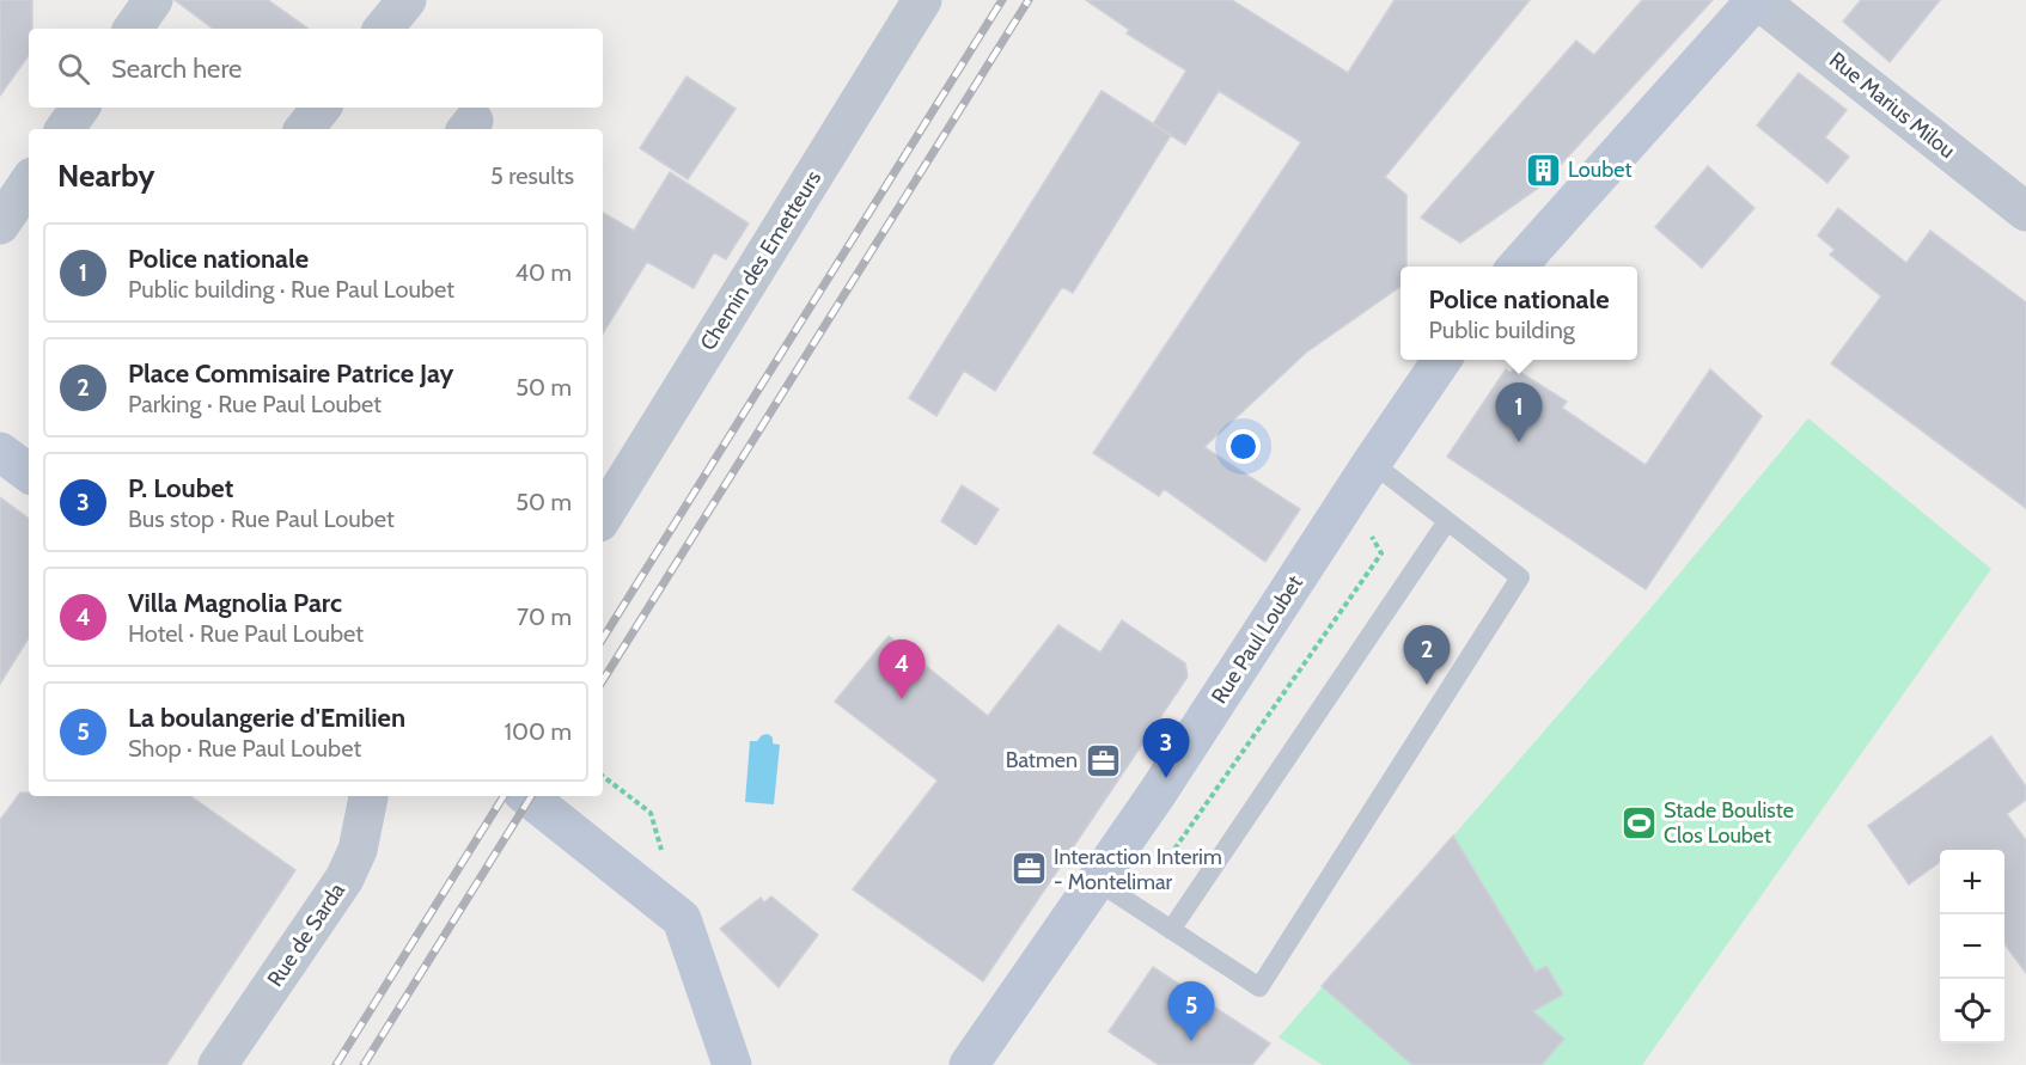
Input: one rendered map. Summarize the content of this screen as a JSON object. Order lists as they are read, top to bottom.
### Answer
{
  "streets": {
    "street": [
      "Rue Marius Milou",
      "Chemin des Emetteurs",
      "Rue Paul Loubet",
      "Rue de Sarda"
    ]
  },
  "places": {
    "building": ["Loubet"],
    "office": ["Batmen", "Interaction Interim - Montelimar"],
    "sports": ["Stade Bouliste Clos Loubet"]
  },
  "page": {
    "search": "Search here",
    "heading": ["Nearby", "5 results"],
    "list": [
      {
        "mark": "1",
        "name": "Police nationale",
        "note": "Public building · Rue Paul Loubet",
        "value": "40 m"
      },
      {
        "mark": "2",
        "name": "Place Commisaire Patrice Jay",
        "note": "Parking · Rue Paul Loubet",
        "value": "50 m"
      },
      {
        "mark": "3",
        "name": "P. Loubet",
        "note": "Bus stop · Rue Paul Loubet",
        "value": "50 m"
      },
      {
        "mark": "4",
        "name": "Villa Magnolia Parc",
        "note": "Hotel · Rue Paul Loubet",
        "value": "70 m"
      },
      {
        "mark": "5",
        "name": "La boulangerie d'Emilien",
        "note": "Shop · Rue Paul Loubet",
        "value": "100 m"
      }
    ],
    "popup": ["Police nationale", "Public building"],
    "pins": [
      "1",
      "2",
      "4",
      "3",
      "5"
    ],
    "map_buttons": ["+", "−"]
  }
}
